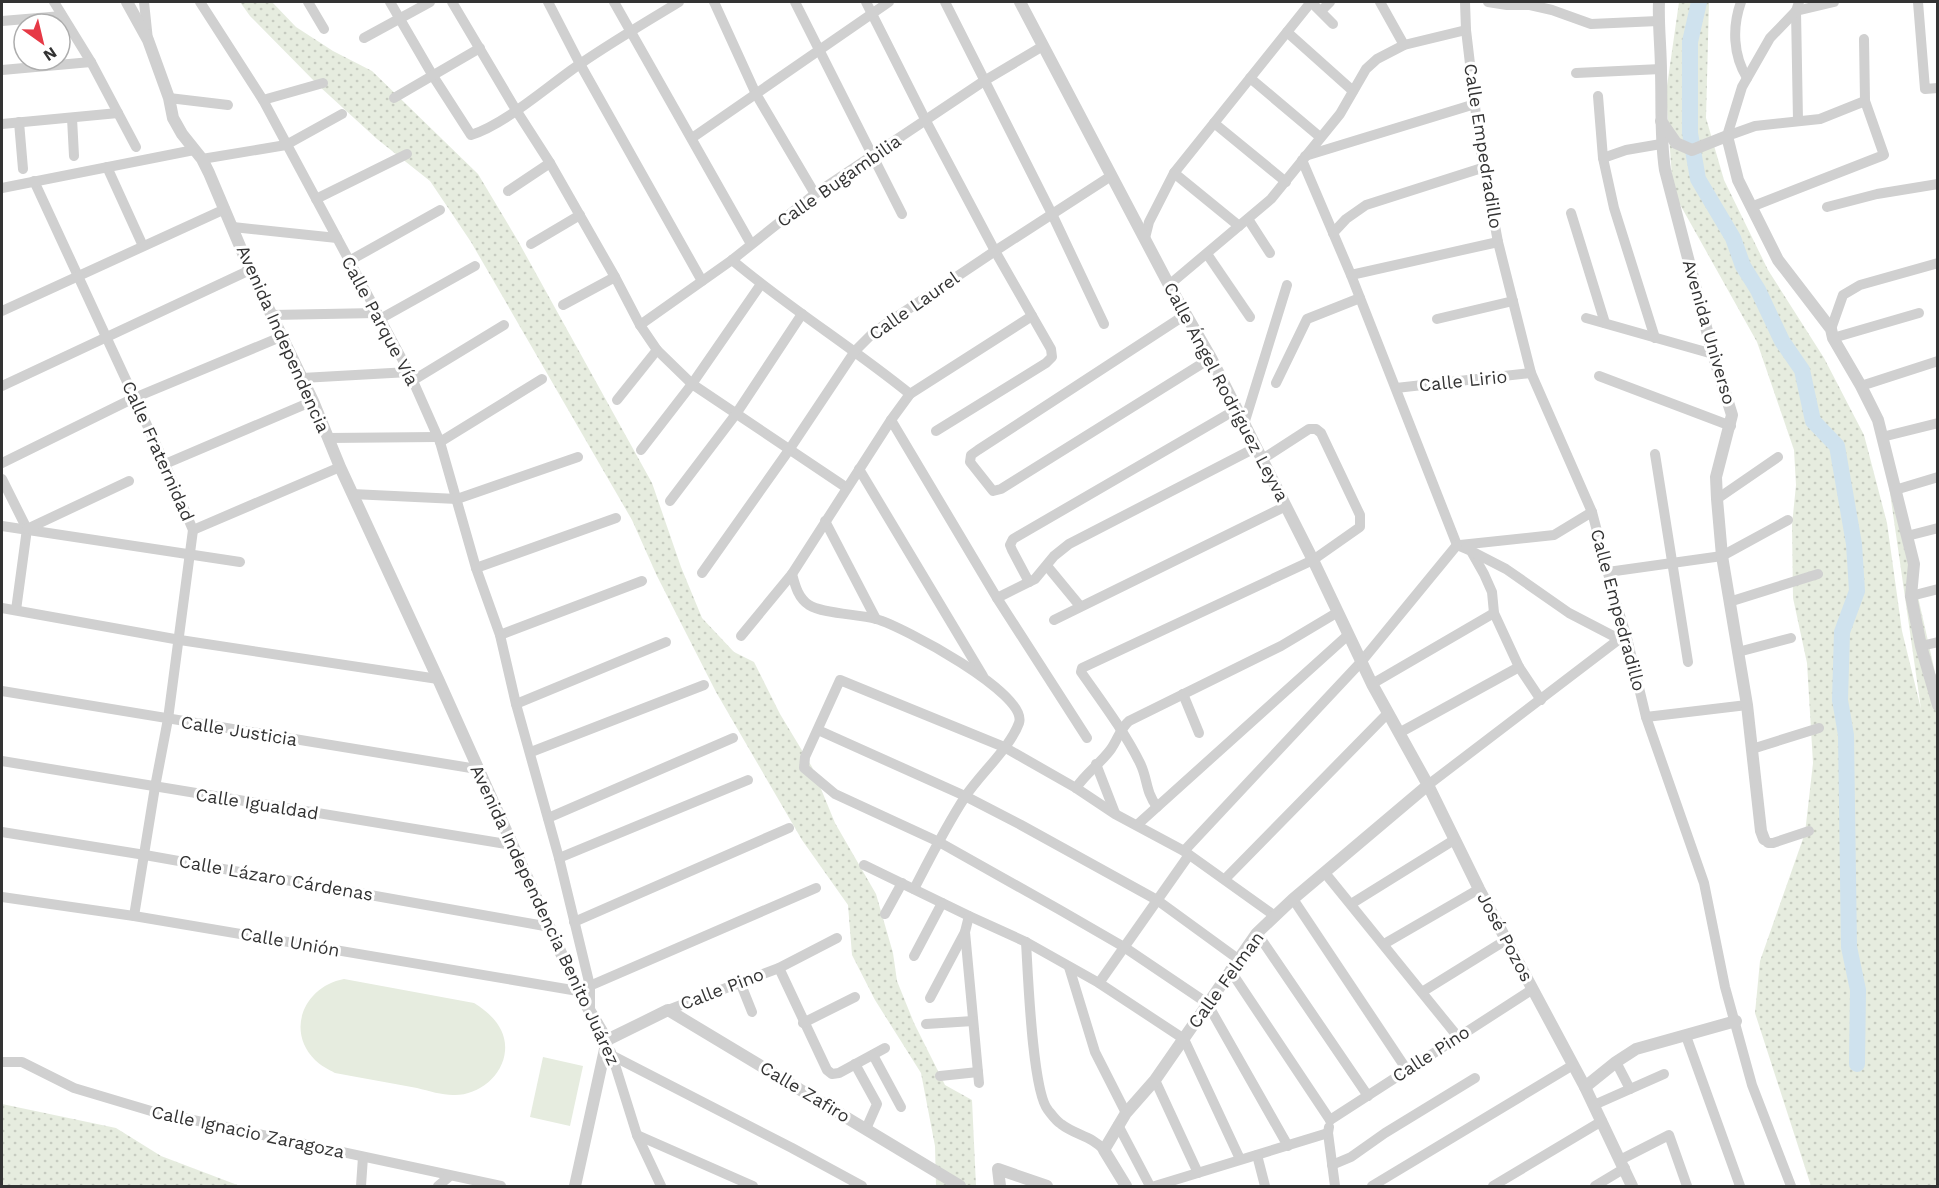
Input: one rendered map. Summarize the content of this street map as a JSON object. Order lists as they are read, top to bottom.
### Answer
{
  "streets": {
    "street": [
      "Calle Empedradillo",
      "Calle Bugambilia",
      "Calle Laurel",
      "Calle Parque Vía",
      "Avenida Universo",
      "Avenida Independencia",
      "Calle Lirio",
      "Calle Ángel Rodríguez Leyva",
      "Calle Fraternidad",
      "Calle Justicia",
      "Calle Igualdad",
      "Calle Lázaro Cárdenas",
      "Avenida Independencia Benito Juárez",
      "José Pozos",
      "Calle Unión",
      "Calle Felman",
      "Calle Pino",
      "Calle Zafiro",
      "Calle Ignacio Zaragoza"
    ]
  },
  "crossings": [
    ["Calle Empedradillo", "Calle Lirio"],
    ["Calle Bugambilia", "Calle Ángel Rodríguez Leyva"],
    ["Calle Laurel", "Calle Ángel Rodríguez Leyva"],
    ["Calle Parque Vía", "Avenida Independencia Benito Juárez"],
    ["Avenida Independencia", "Avenida Independencia Benito Juárez"],
    ["Calle Ángel Rodríguez Leyva", "José Pozos"],
    ["Calle Ángel Rodríguez Leyva", "Calle Felman"],
    ["Calle Fraternidad", "Calle Justicia"],
    ["Calle Fraternidad", "Calle Igualdad"],
    ["Calle Fraternidad", "Calle Lázaro Cárdenas"],
    ["Calle Fraternidad", "Calle Unión"],
    ["Calle Justicia", "Avenida Independencia Benito Juárez"],
    ["Calle Igualdad", "Avenida Independencia Benito Juárez"],
    ["Calle Lázaro Cárdenas", "Avenida Independencia Benito Juárez"],
    ["Avenida Independencia Benito Juárez", "Calle Unión"],
    ["Avenida Independencia Benito Juárez", "Calle Pino"],
    ["José Pozos", "Calle Felman"],
    ["José Pozos", "Calle Pino"],
    ["Calle Pino", "Calle Zafiro"]
  ],
  "north": "bottom right"
}
